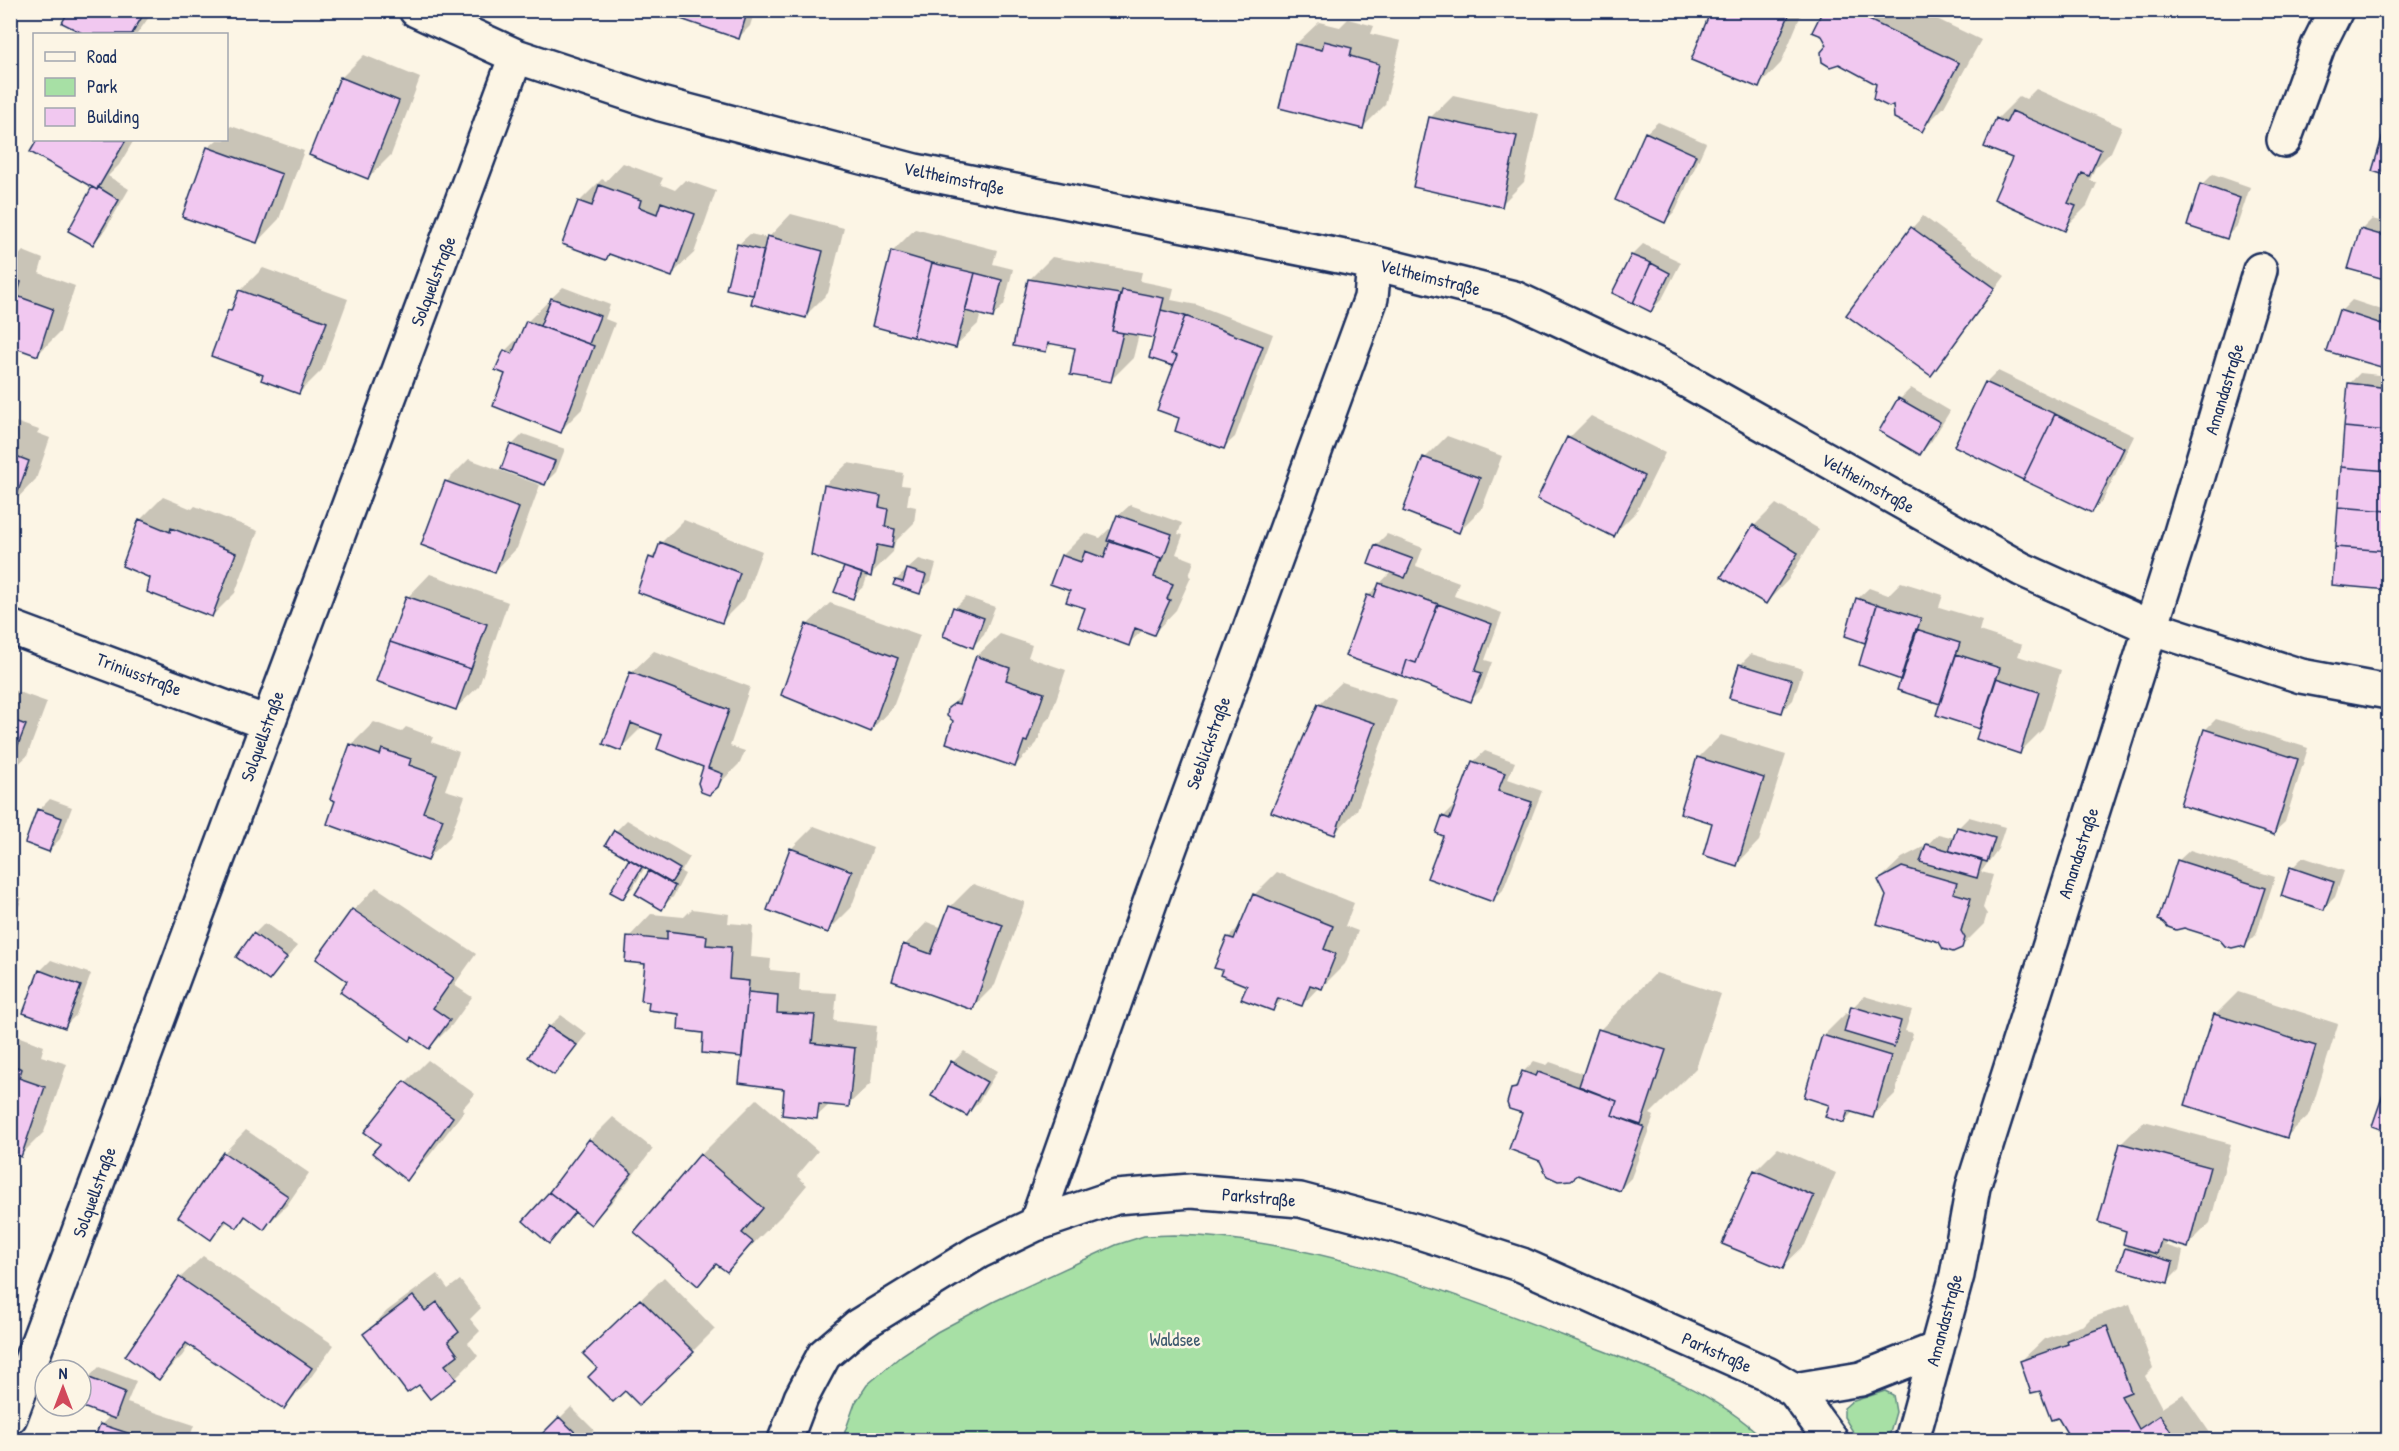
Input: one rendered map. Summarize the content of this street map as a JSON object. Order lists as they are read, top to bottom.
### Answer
{
  "streets": {
    "street": [
      "Veltheimstraße",
      "Solquellstraße",
      "Amandastraße",
      "Triniusstraße",
      "Seeblickstraße",
      "Parkstraße"
    ]
  },
  "crossings": [
    ["Veltheimstraße", "Solquellstraße"],
    ["Veltheimstraße", "Amandastraße"],
    ["Veltheimstraße", "Seeblickstraße"],
    ["Solquellstraße", "Triniusstraße"],
    ["Seeblickstraße", "Parkstraße"]
  ],
  "parks": ["Waldsee"],
  "legend": ["Road", "Park", "Building"],
  "north": "top"
}
